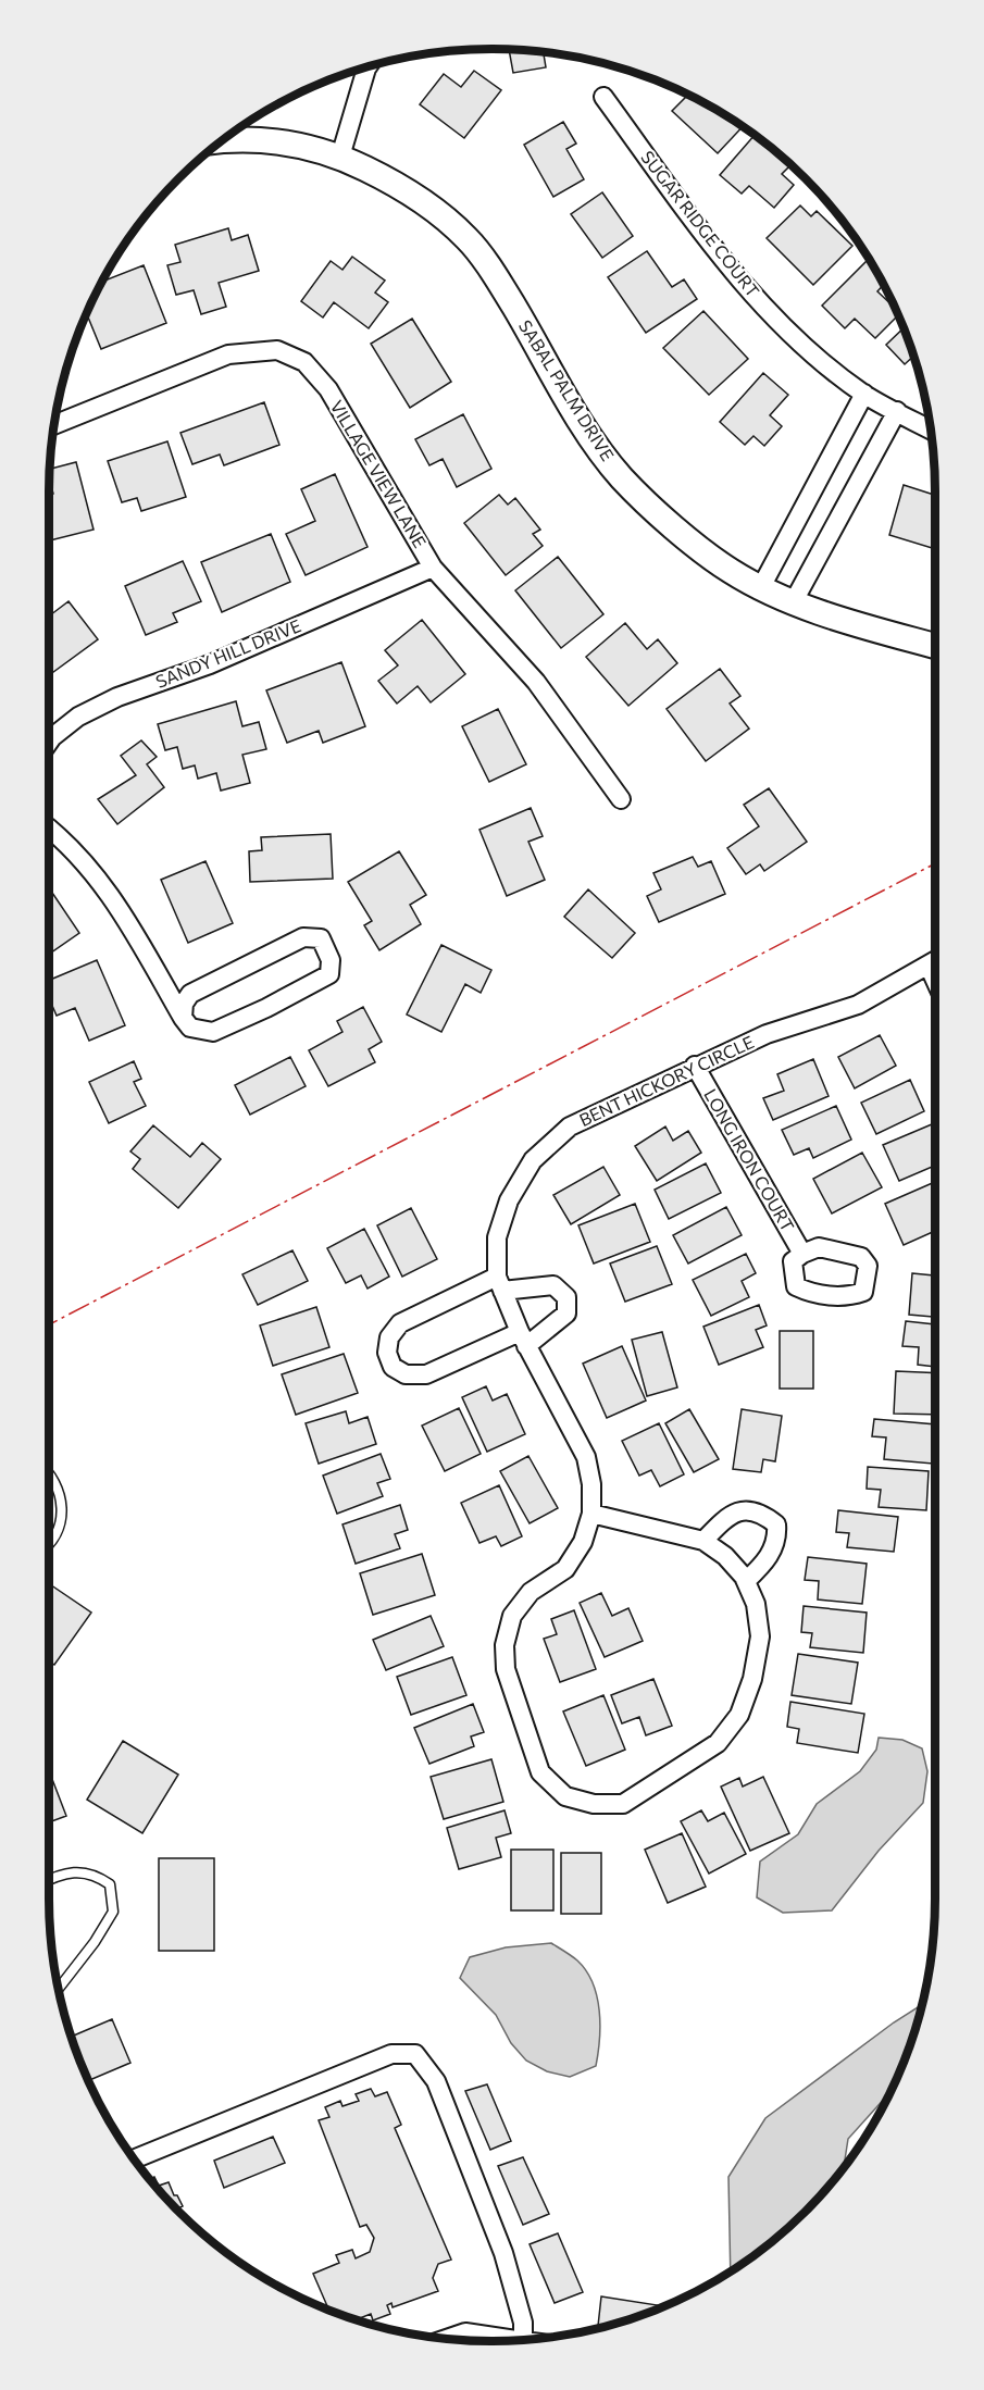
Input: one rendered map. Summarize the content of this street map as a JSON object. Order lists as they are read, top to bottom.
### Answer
{
  "streets": {
    "street": [
      "SUGAR RIDGE COURT",
      "SABAL PALM DRIVE",
      "VILLAGE VIEW LANE",
      "SANDY HILL DRIVE",
      "BENT HICKORY CIRCLE",
      "LONG IRON COURT"
    ]
  },
  "crossings": [
    ["VILLAGE VIEW LANE", "SANDY HILL DRIVE"],
    ["BENT HICKORY CIRCLE", "LONG IRON COURT"]
  ]
}
